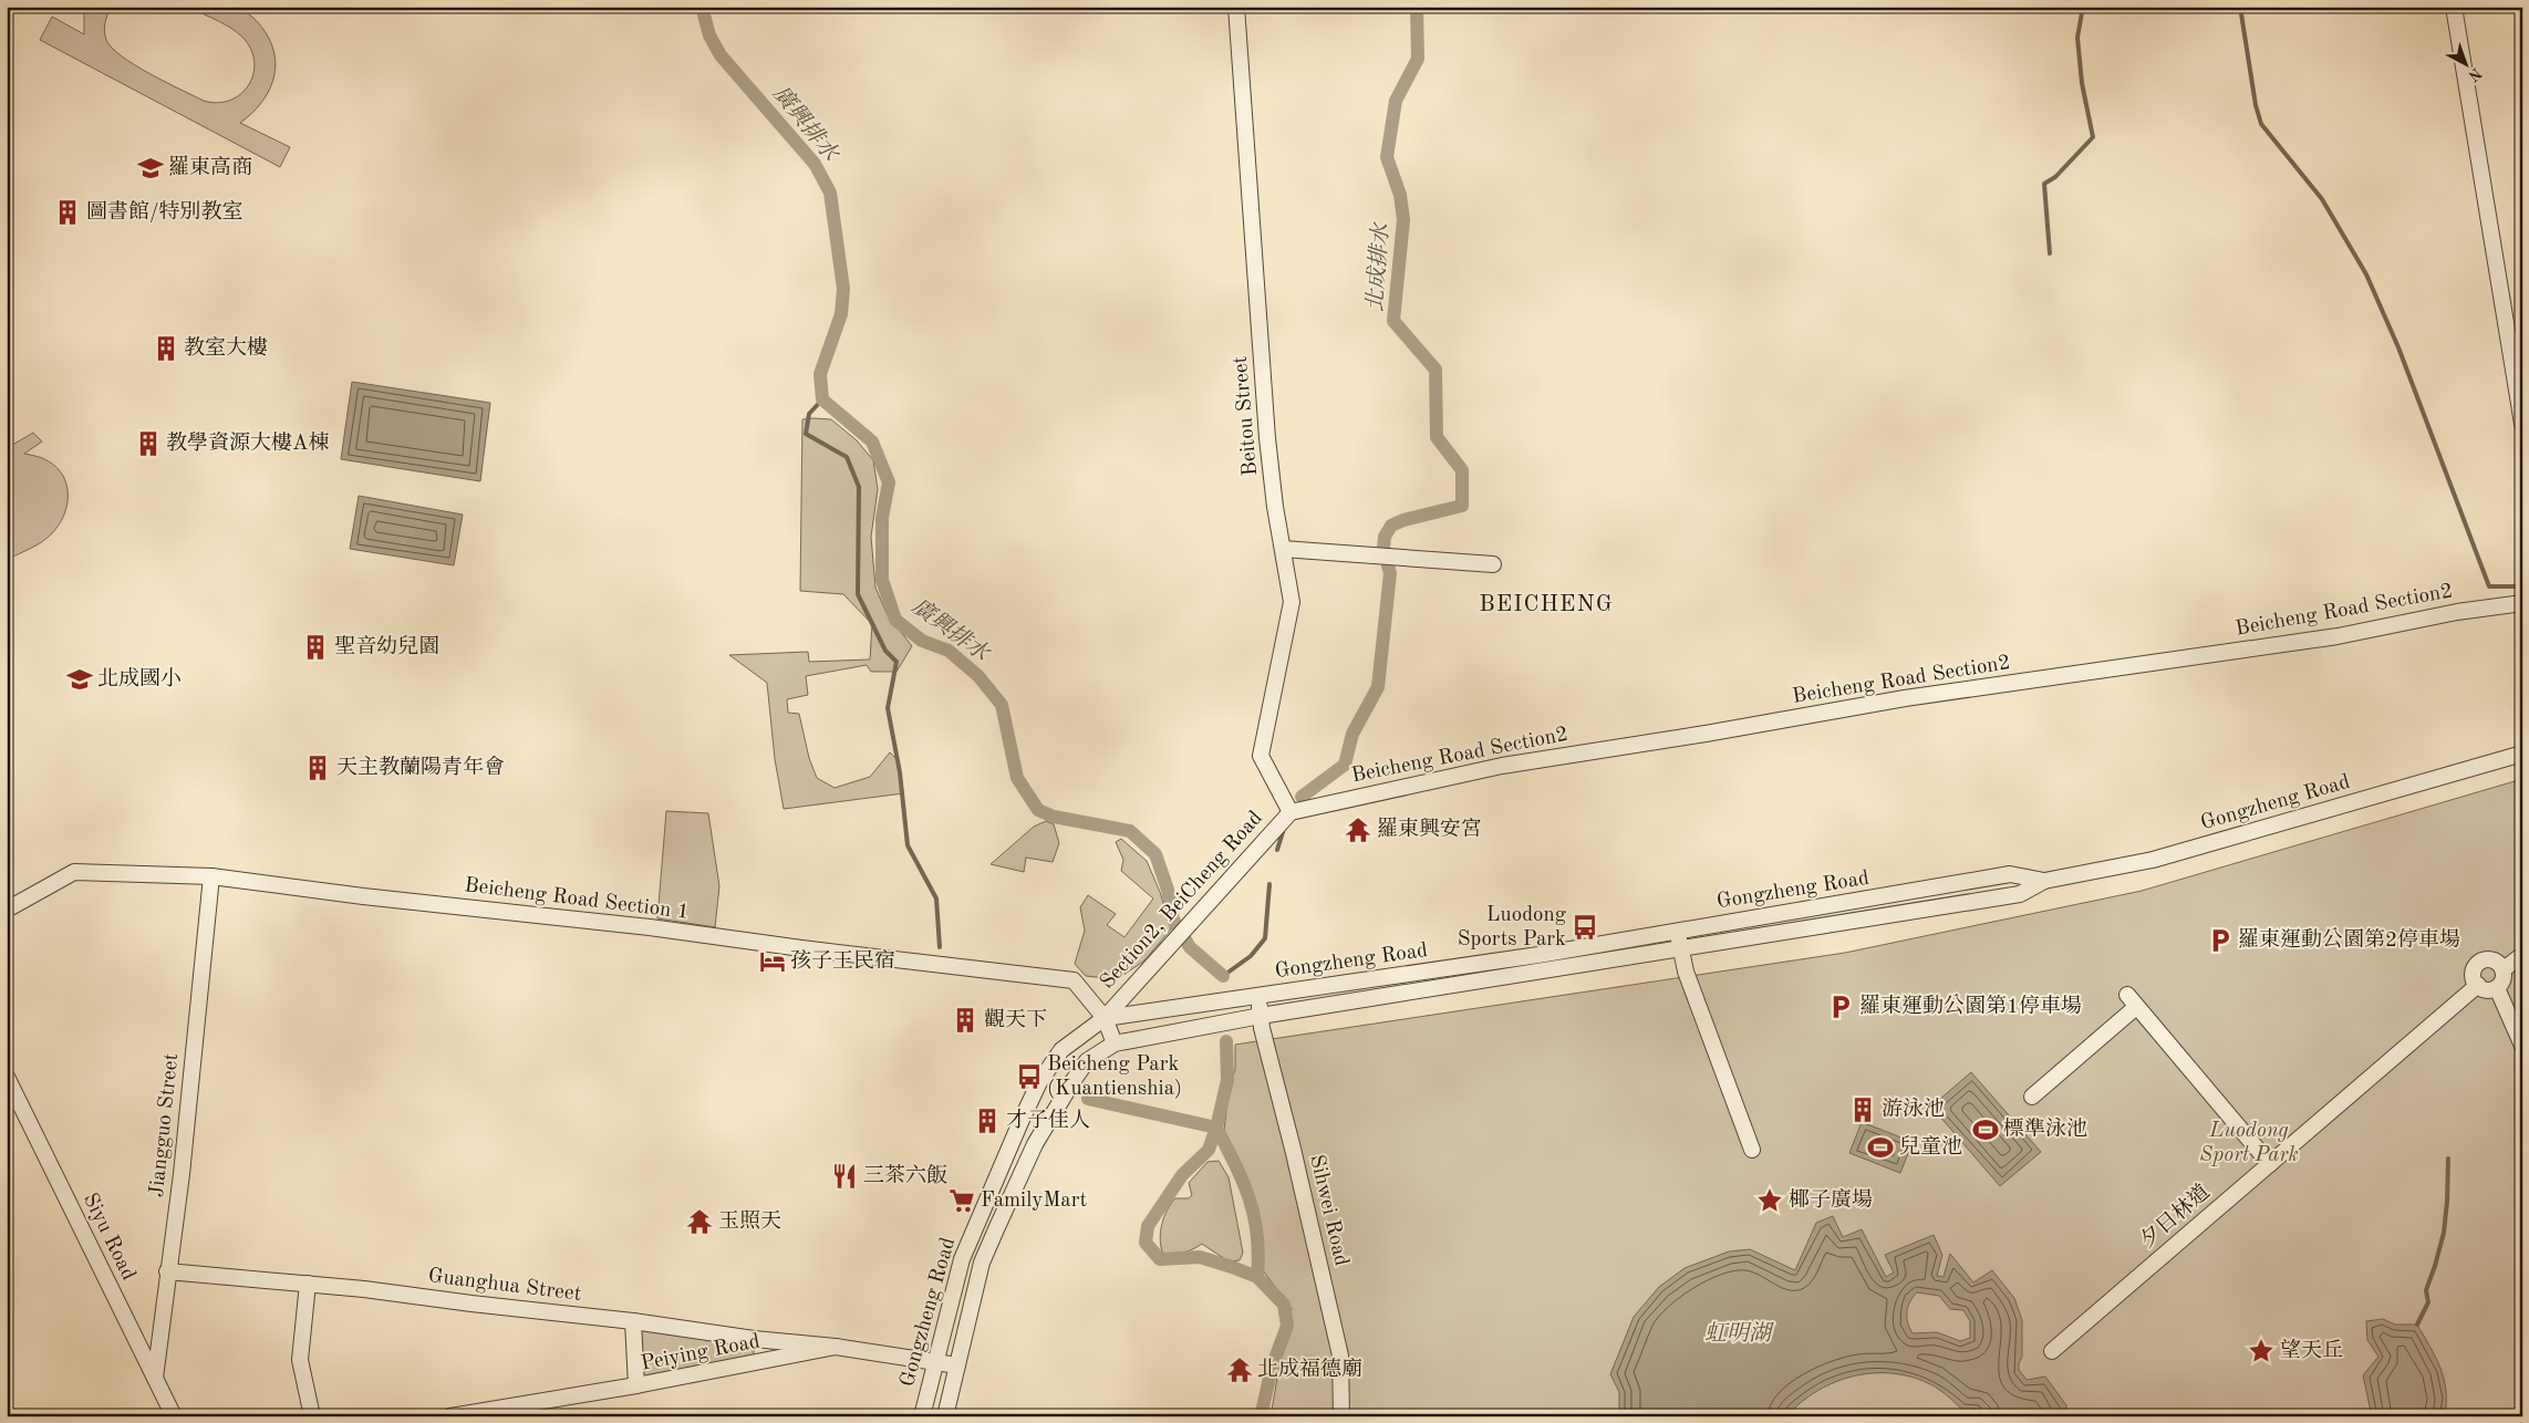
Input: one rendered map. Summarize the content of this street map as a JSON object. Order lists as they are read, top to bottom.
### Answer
{
  "streets": {
    "street": [
      "Beitou Street",
      "Beicheng Road Section2",
      "Gongzheng Road",
      "Beicheng Road Section 1",
      "Section2, BeiCheng Road",
      "Jiangguo Street",
      "Sihwei Road",
      "夕日林道",
      "Siyu Road",
      "Guanghua Street",
      "Peiying Road"
    ]
  },
  "crossings": [
    ["Beitou Street", "Beicheng Road Section2"],
    ["Beitou Street", "Section2, BeiCheng Road"],
    ["Beicheng Road Section2", "Section2, BeiCheng Road"],
    ["Gongzheng Road", "Beicheng Road Section 1"],
    ["Gongzheng Road", "Section2, BeiCheng Road"],
    ["Gongzheng Road", "Sihwei Road"],
    ["Gongzheng Road", "Peiying Road"],
    ["Beicheng Road Section 1", "Section2, BeiCheng Road"],
    ["Beicheng Road Section 1", "Jiangguo Street"],
    ["Jiangguo Street", "Siyu Road"],
    ["Jiangguo Street", "Guanghua Street"],
    ["Guanghua Street", "Peiying Road"]
  ],
  "districts": ["BEICHENG"],
  "water": ["廣興排水", "北成排水", "虹明湖"],
  "parks": ["Luodong Sport Park"],
  "places": {
    "school or university": ["羅東高商", "北成國小"],
    "building": [
      "圖書館/特別教室",
      "教室大樓",
      "教學資源大樓A棟",
      "聖音幼兒園",
      "天主教蘭陽青年會",
      "觀天下",
      "游泳池",
      "才子佳人"
    ],
    "temple": ["羅東興安宮", "玉照天", "北成福德廟"],
    "bus stop": ["Luodong Sports Park", "Beicheng Park (Kuantienshia)"],
    "parking": ["羅東運動公園第2停車場", "羅東運動公園第1停車場"],
    "hotel": ["孩子王民宿"],
    "sports": ["標準泳池", "兒童池"],
    "restaurant": ["三茶六飯"],
    "supermarket": ["FamilyMart"],
    "place": ["椰子廣場", "望天丘"]
  },
  "north": "bottom right"
}
